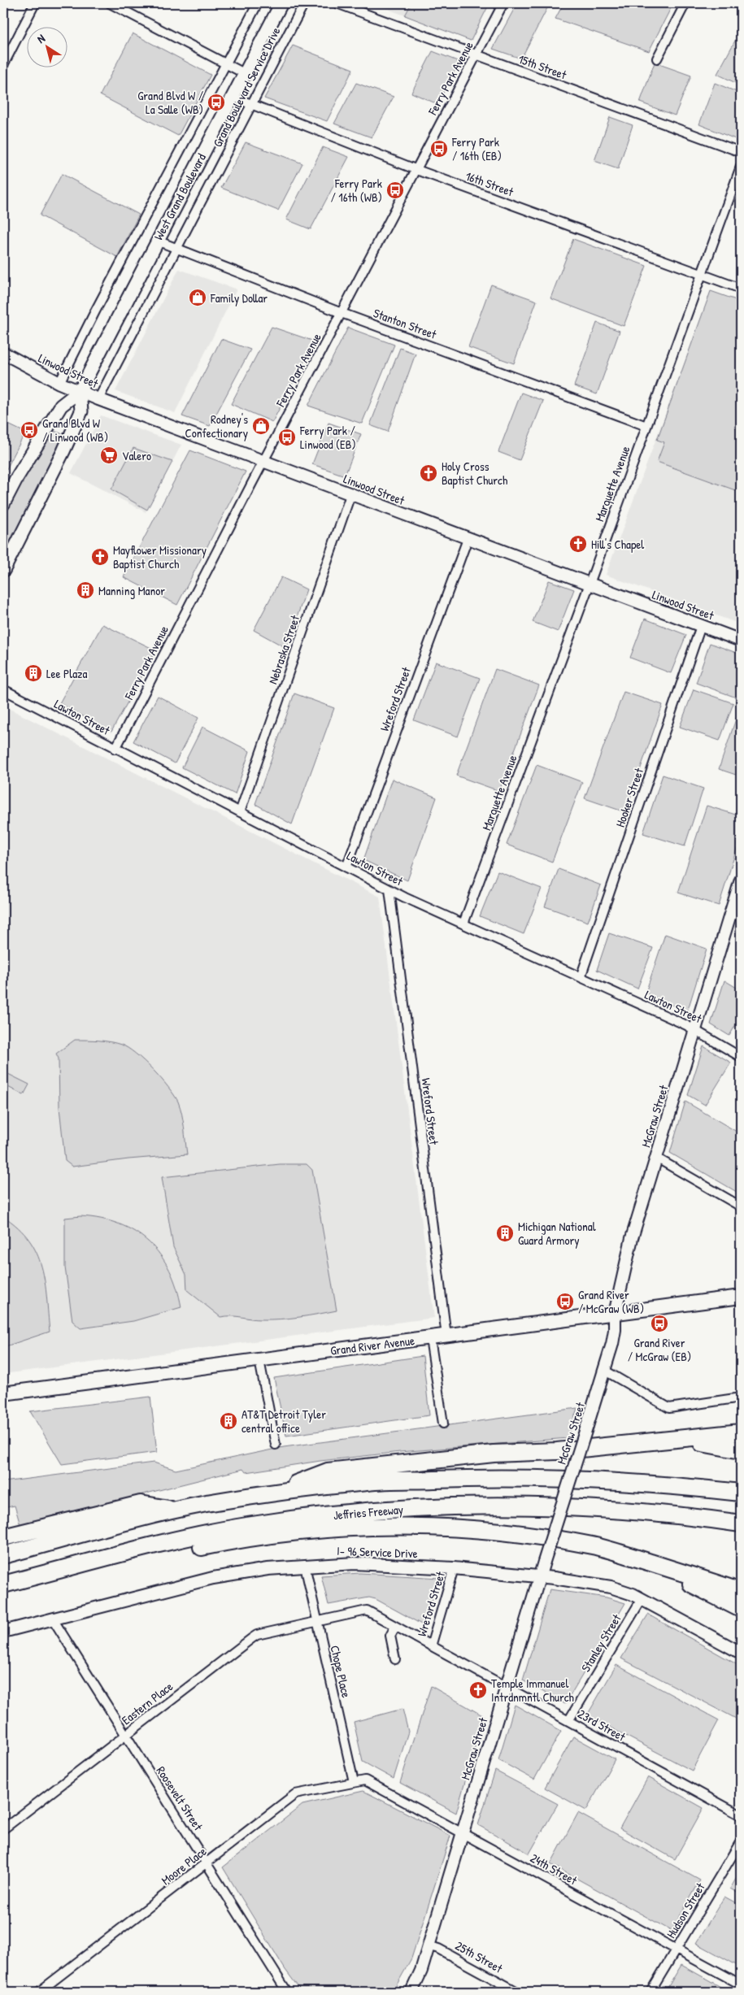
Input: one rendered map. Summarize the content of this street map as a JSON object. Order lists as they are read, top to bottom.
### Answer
{
  "streets": {
    "highway": ["Jeffries Freeway"],
    "main road": ["West Grand Boulevard", "Grand River Avenue"],
    "street": [
      "15th Street",
      "Ferry Park Avenue",
      "Grand Boulevard Service Drive",
      "16th Street",
      "Stanton Street",
      "Linwood Street",
      "Marquette Avenue",
      "Nebraska Street",
      "Wreford Street",
      "Lawton Street",
      "Hooker Street",
      "McGraw Street",
      "I- 96 Service Drive",
      "Stanley Street",
      "Chope Place",
      "Eastern Place",
      "23rd Street",
      "Roosevelt Street",
      "Moore Place",
      "24th Street",
      "Hudson Street",
      "25th Street"
    ]
  },
  "crossings": [
    ["15th Street", "Ferry Park Avenue"],
    ["Ferry Park Avenue", "16th Street"],
    ["Ferry Park Avenue", "Stanton Street"],
    ["Ferry Park Avenue", "Linwood Street"],
    ["Ferry Park Avenue", "Lawton Street"],
    ["Grand Boulevard Service Drive", "16th Street"],
    ["Grand Boulevard Service Drive", "Stanton Street"],
    ["Grand Boulevard Service Drive", "Linwood Street"],
    ["16th Street", "West Grand Boulevard"],
    ["16th Street", "Marquette Avenue"],
    ["West Grand Boulevard", "Stanton Street"],
    ["West Grand Boulevard", "Linwood Street"],
    ["Stanton Street", "Marquette Avenue"],
    ["Linwood Street", "Marquette Avenue"],
    ["Linwood Street", "Nebraska Street"],
    ["Linwood Street", "Wreford Street"],
    ["Linwood Street", "Hooker Street"],
    ["Marquette Avenue", "Lawton Street"],
    ["Nebraska Street", "Lawton Street"],
    ["Wreford Street", "Lawton Street"],
    ["Wreford Street", "Grand River Avenue"],
    ["Wreford Street", "I- 96 Service Drive"],
    ["Wreford Street", "23rd Street"],
    ["Lawton Street", "Hooker Street"],
    ["Lawton Street", "McGraw Street"],
    ["McGraw Street", "Grand River Avenue"],
    ["McGraw Street", "I- 96 Service Drive"],
    ["McGraw Street", "23rd Street"],
    ["McGraw Street", "24th Street"],
    ["McGraw Street", "25th Street"],
    ["I- 96 Service Drive", "Stanley Street"],
    ["I- 96 Service Drive", "Chope Place"],
    ["I- 96 Service Drive", "Roosevelt Street"],
    ["Stanley Street", "23rd Street"],
    ["Chope Place", "Eastern Place"],
    ["Chope Place", "23rd Street"],
    ["Chope Place", "Moore Place"],
    ["Chope Place", "24th Street"],
    ["Eastern Place", "23rd Street"],
    ["Eastern Place", "Roosevelt Street"],
    ["Roosevelt Street", "Moore Place"],
    ["Moore Place", "24th Street"],
    ["24th Street", "Hudson Street"]
  ],
  "places": {
    "bus stop": [
      "Grand Blvd W / La Salle (WB)",
      "Ferry Park / 16th (EB)",
      "Ferry Park / 16th (WB)",
      "Grand Blvd W / Linwood (WB)",
      "Ferry Park / Linwood (EB)",
      "Grand River / McGraw (WB)",
      "Grand River / McGraw (EB)"
    ],
    "shop": ["Family Dollar", "Rodney's Confectionary"],
    "supermarket": ["Valero"],
    "church": [
      "Holy Cross Baptist Church",
      "Hill's Chapel",
      "Mayflower Missionary Baptist Church",
      "Temple Immanuel Intrdnmntl Church"
    ],
    "building": [
      "Manning Manor",
      "Lee Plaza",
      "Michigan National Guard Armory",
      "AT&T Detroit Tyler central office"
    ]
  },
  "north": "top left"
}
